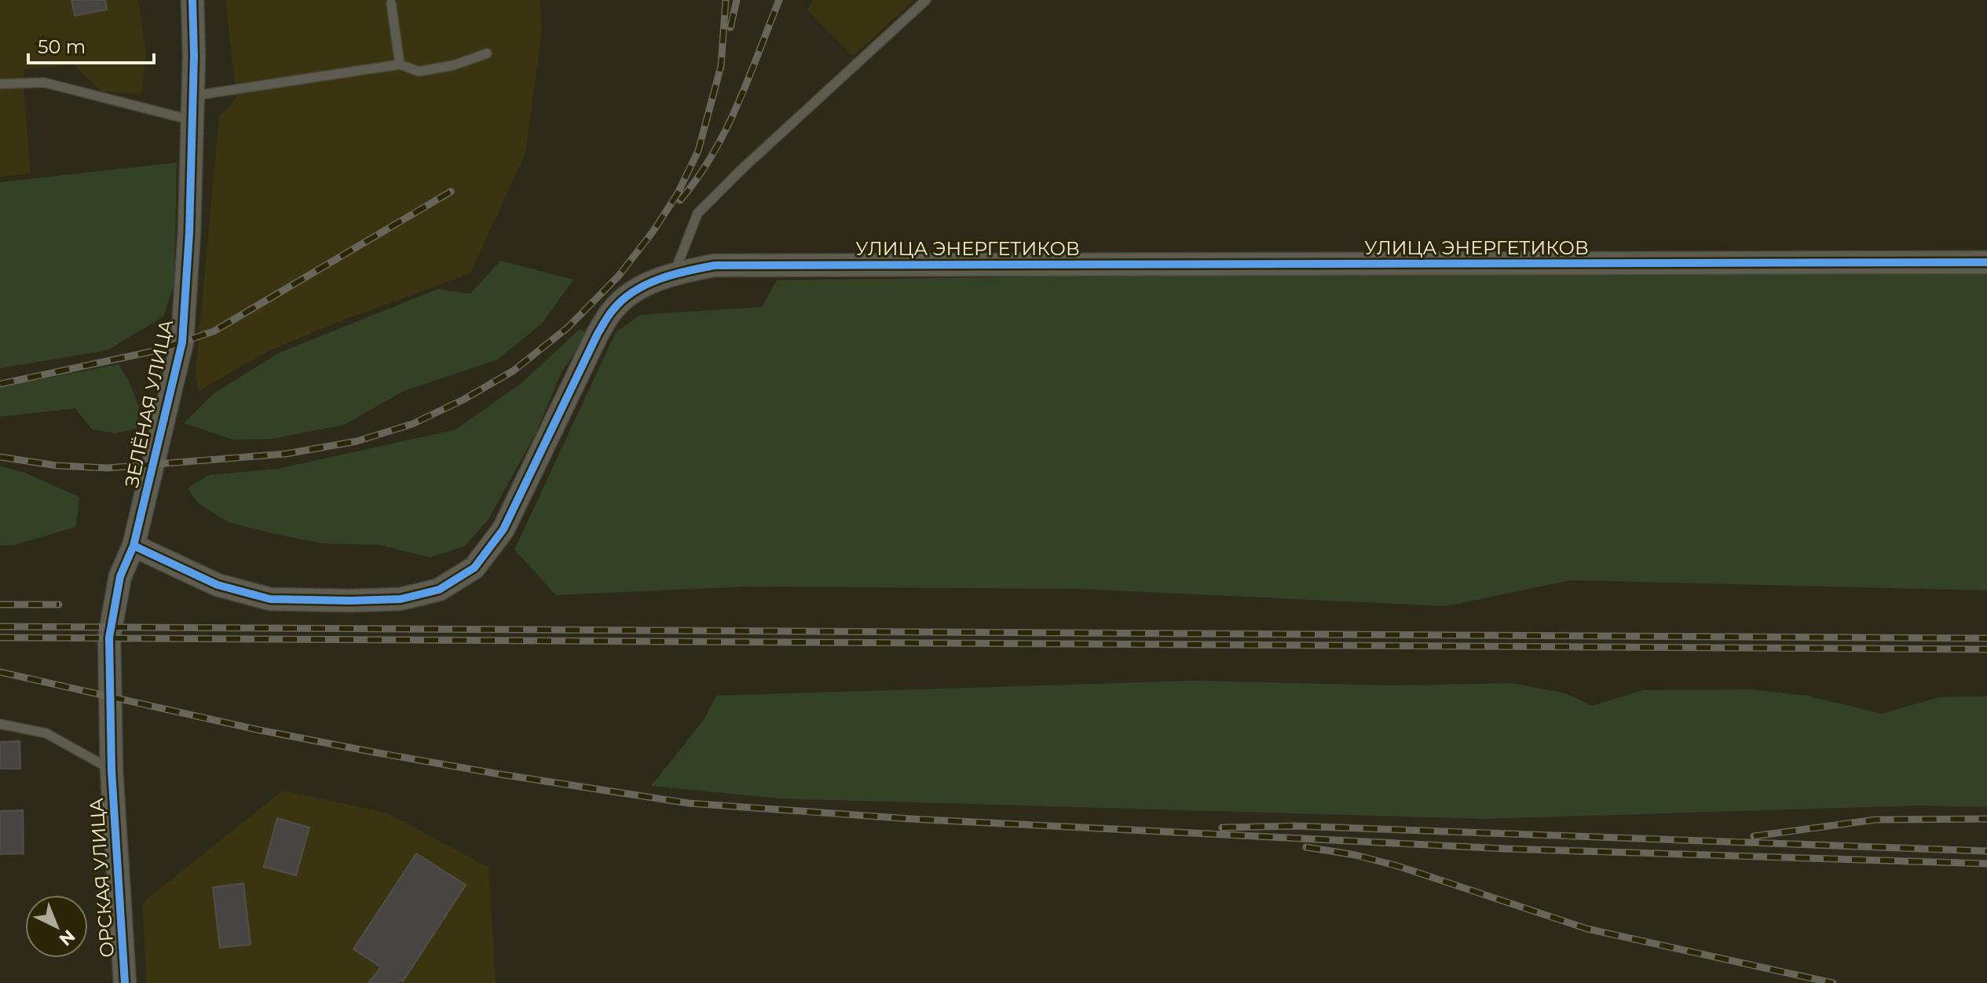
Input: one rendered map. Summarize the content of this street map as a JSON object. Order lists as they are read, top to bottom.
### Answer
{
  "streets": {
    "street": ["УЛИЦА ЭНЕРГЕТИКОВ", "ЗЕЛЁНАЯ УЛИЦА", "ОРСКАЯ УЛИЦА"]
  },
  "crossings": [
    ["УЛИЦА ЭНЕРГЕТИКОВ", "ЗЕЛЁНАЯ УЛИЦА"],
    ["ЗЕЛЁНАЯ УЛИЦА", "ОРСКАЯ УЛИЦА"]
  ],
  "scale_bar": "50 m",
  "north": "bottom right"
}
